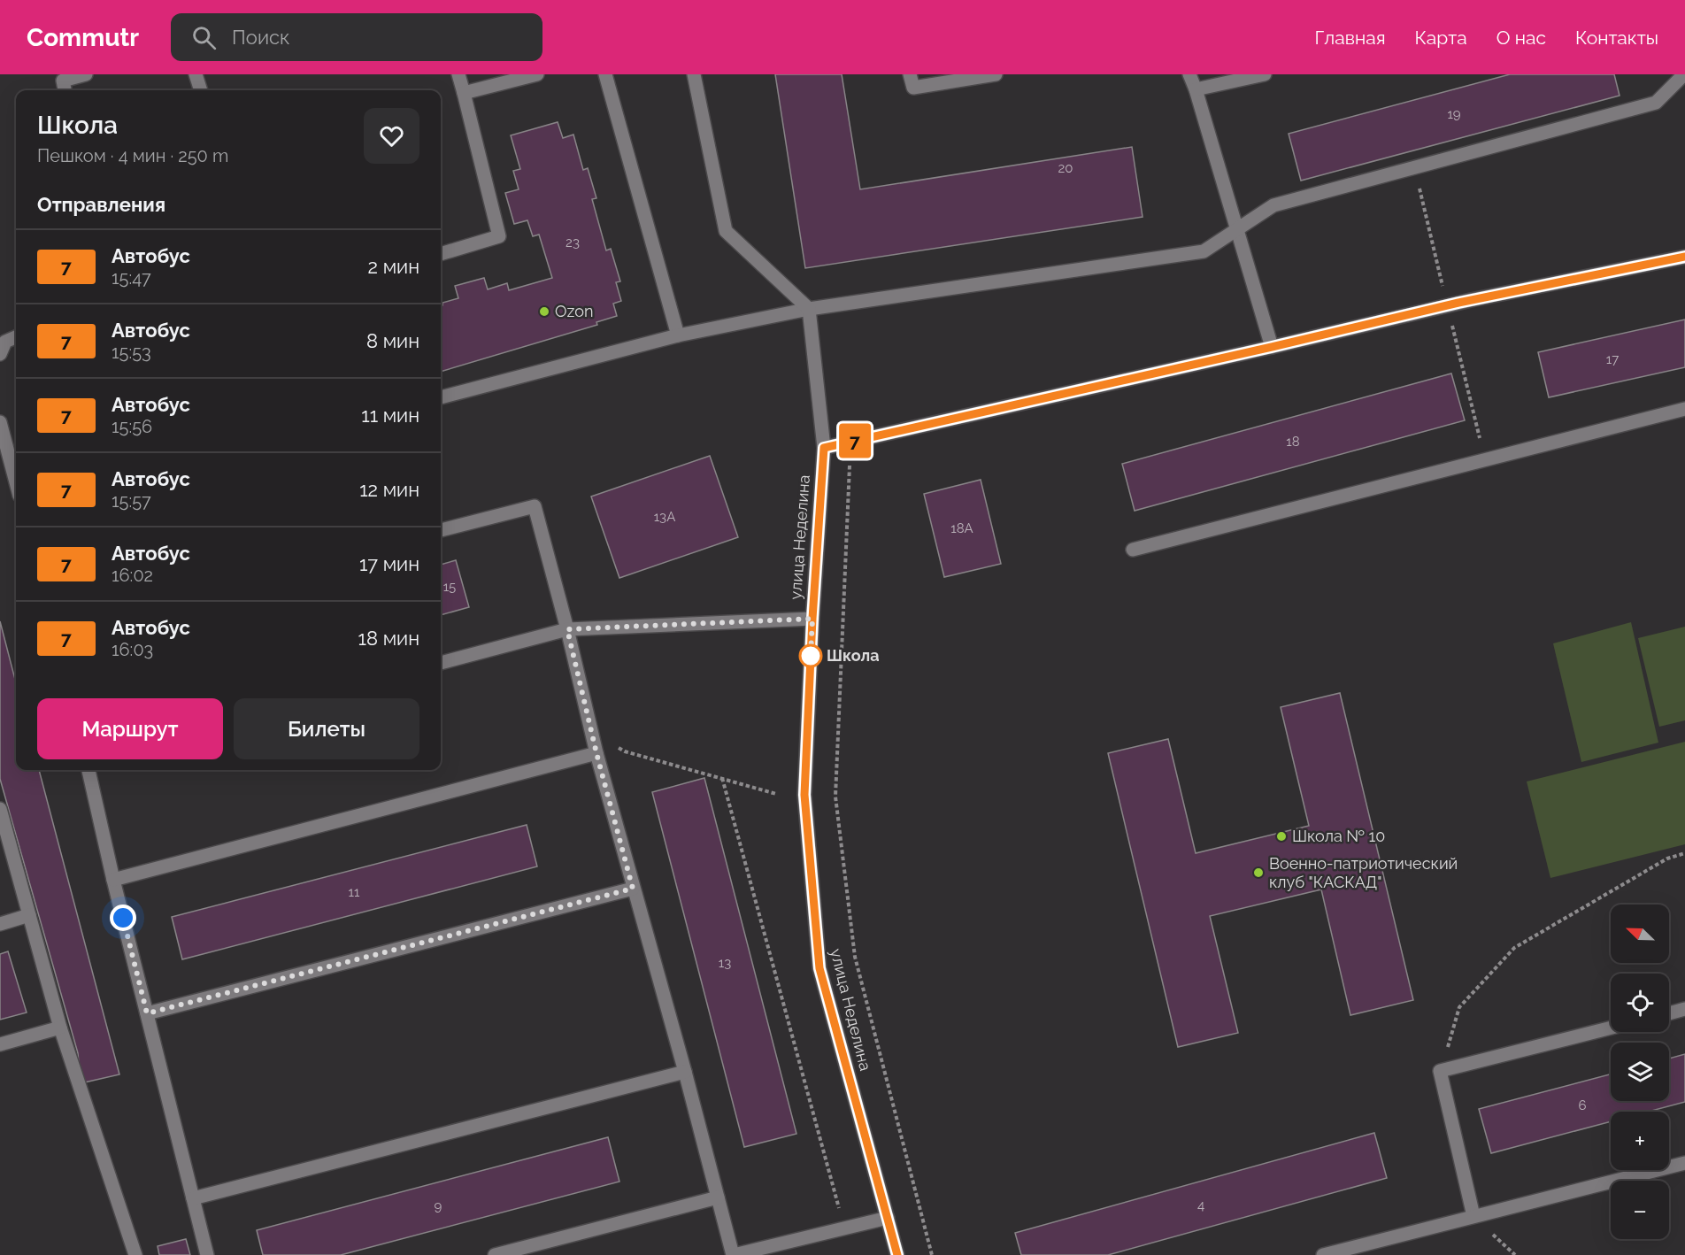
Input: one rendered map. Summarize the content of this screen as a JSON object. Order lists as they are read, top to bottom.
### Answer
{
  "streets": {
    "street": ["улица Неделина"]
  },
  "places": [
    "Ozon",
    "Школа",
    "Школа № 10",
    "Военно-патриотический клуб \"КАСКАД\""
  ],
  "lines": ["bus line 7"],
  "house_numbers": [
    "19",
    "20",
    "23",
    "17",
    "18",
    "13А",
    "18А",
    "15",
    "11",
    "13",
    "6",
    "4",
    "9"
  ],
  "north": "top left",
  "page": {
    "header": "Commutr",
    "search": "Поиск",
    "nav": [
      "Главная",
      "Карта",
      "О нас",
      "Контакты"
    ],
    "on_map": "7",
    "heading": [
      ["Школа", "Пешком · 4 мин · 250 m"],
      "Отправления"
    ],
    "list": [
      {
        "mark": "7",
        "name": "Автобус",
        "note": "15:47",
        "value": "2 мин"
      },
      {
        "mark": "7",
        "name": "Автобус",
        "note": "15:53",
        "value": "8 мин"
      },
      {
        "mark": "7",
        "name": "Автобус",
        "note": "15:56",
        "value": "11 мин"
      },
      {
        "mark": "7",
        "name": "Автобус",
        "note": "15:57",
        "value": "12 мин"
      },
      {
        "mark": "7",
        "name": "Автобус",
        "note": "16:02",
        "value": "17 мин"
      },
      {
        "mark": "7",
        "name": "Автобус",
        "note": "16:03",
        "value": "18 мин"
      }
    ],
    "buttons": ["Маршрут", "Билеты"],
    "map_buttons": ["+", "−"]
  }
}
